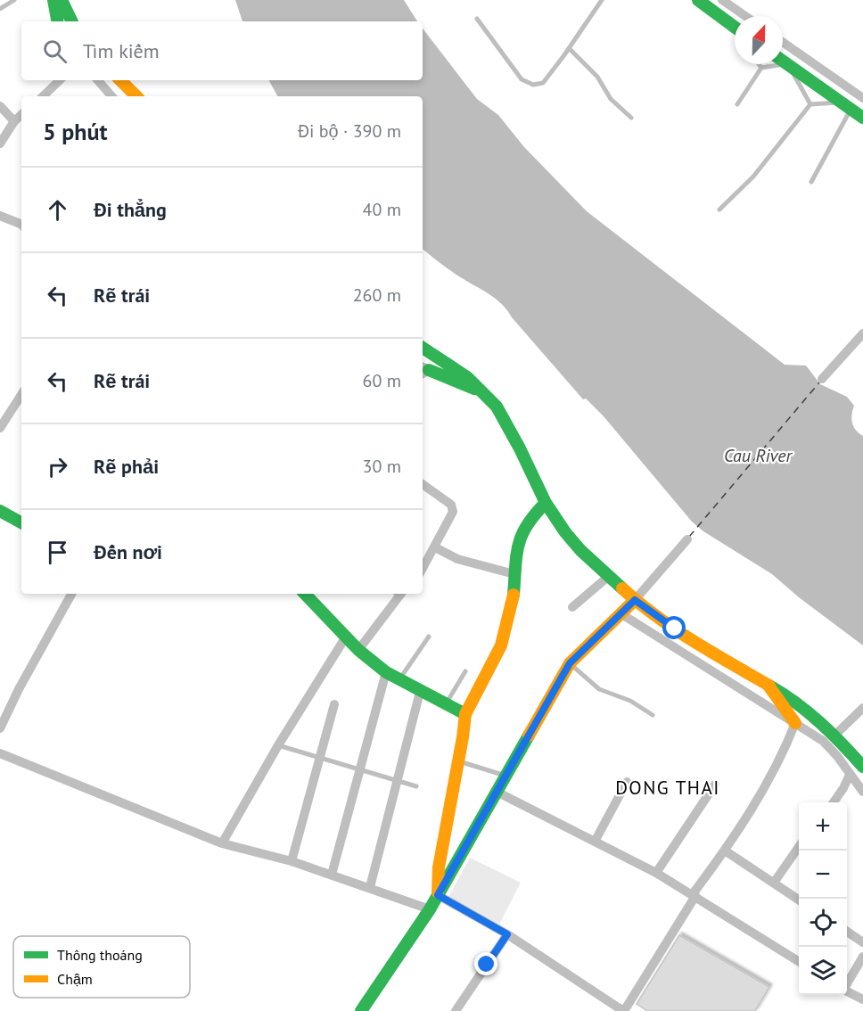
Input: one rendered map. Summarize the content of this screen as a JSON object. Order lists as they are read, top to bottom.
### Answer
{
  "districts": ["DONG THAI"],
  "water": ["Cau River"],
  "legend": ["Thông thoáng", "Chậm"],
  "north": "top",
  "page": {
    "search": "Tìm kiếm",
    "heading": ["5 phút", "Đi bộ · 390 m"],
    "list": [
      ["Đi thẳng", "40 m"],
      ["Rẽ trái", "260 m"],
      ["Rẽ trái", "60 m"],
      ["Rẽ phải", "30 m"],
      "Đến nơi"
    ],
    "map_buttons": ["+", "−"]
  }
}
